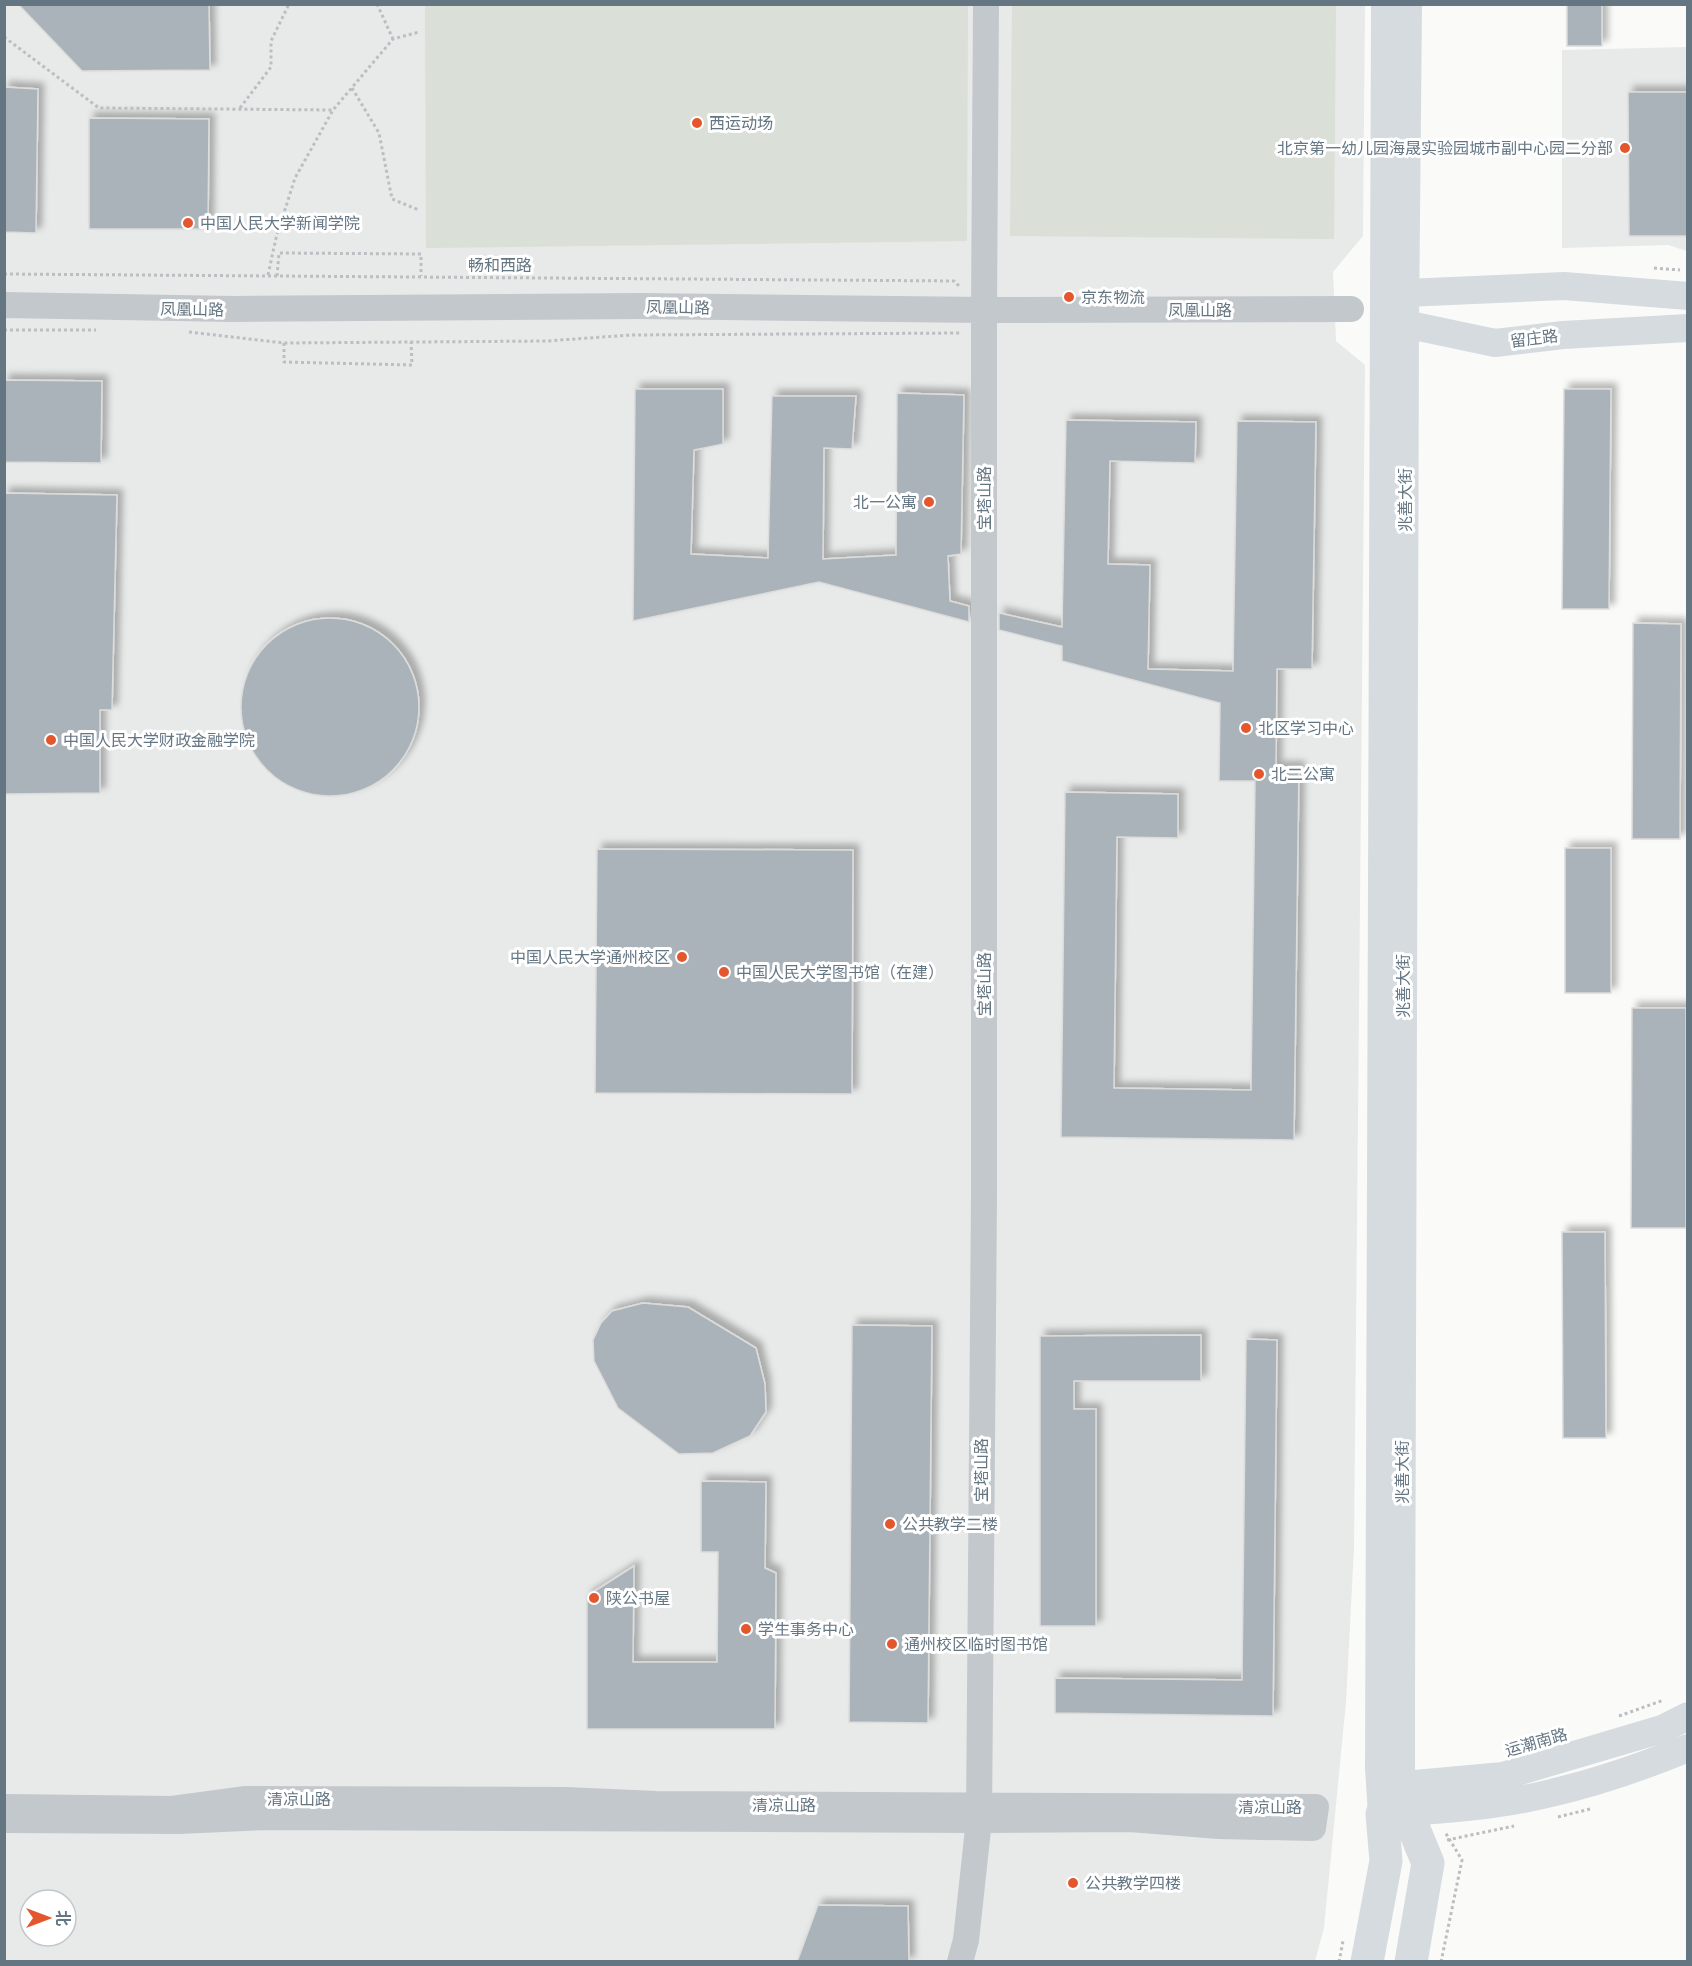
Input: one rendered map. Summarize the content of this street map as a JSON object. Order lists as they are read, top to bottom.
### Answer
{
  "streets": {
    "main road": ["留庄路", "兆善大街", "运潮南路"],
    "street": ["凤凰山路", "宝塔山路", "清凉山路"],
    "path": ["畅和西路"]
  },
  "crossings": [
    ["畅和西路", "凤凰山路"],
    ["畅和西路", "宝塔山路"],
    ["凤凰山路", "宝塔山路"],
    ["留庄路", "兆善大街"],
    ["宝塔山路", "清凉山路"],
    ["兆善大街", "运潮南路"]
  ],
  "places": [
    "西运动场",
    "北京第一幼儿园海晟实验园城市副中心园二分部",
    "中国人民大学新闻学院",
    "京东物流",
    "北一公寓",
    "北区学习中心",
    "中国人民大学财政金融学院",
    "北二公寓",
    "中国人民大学通州校区",
    "中国人民大学图书馆（在建）",
    "公共教学二楼",
    "陕公书屋",
    "学生事务中心",
    "通州校区临时图书馆",
    "公共教学四楼"
  ],
  "north": "right"
}
